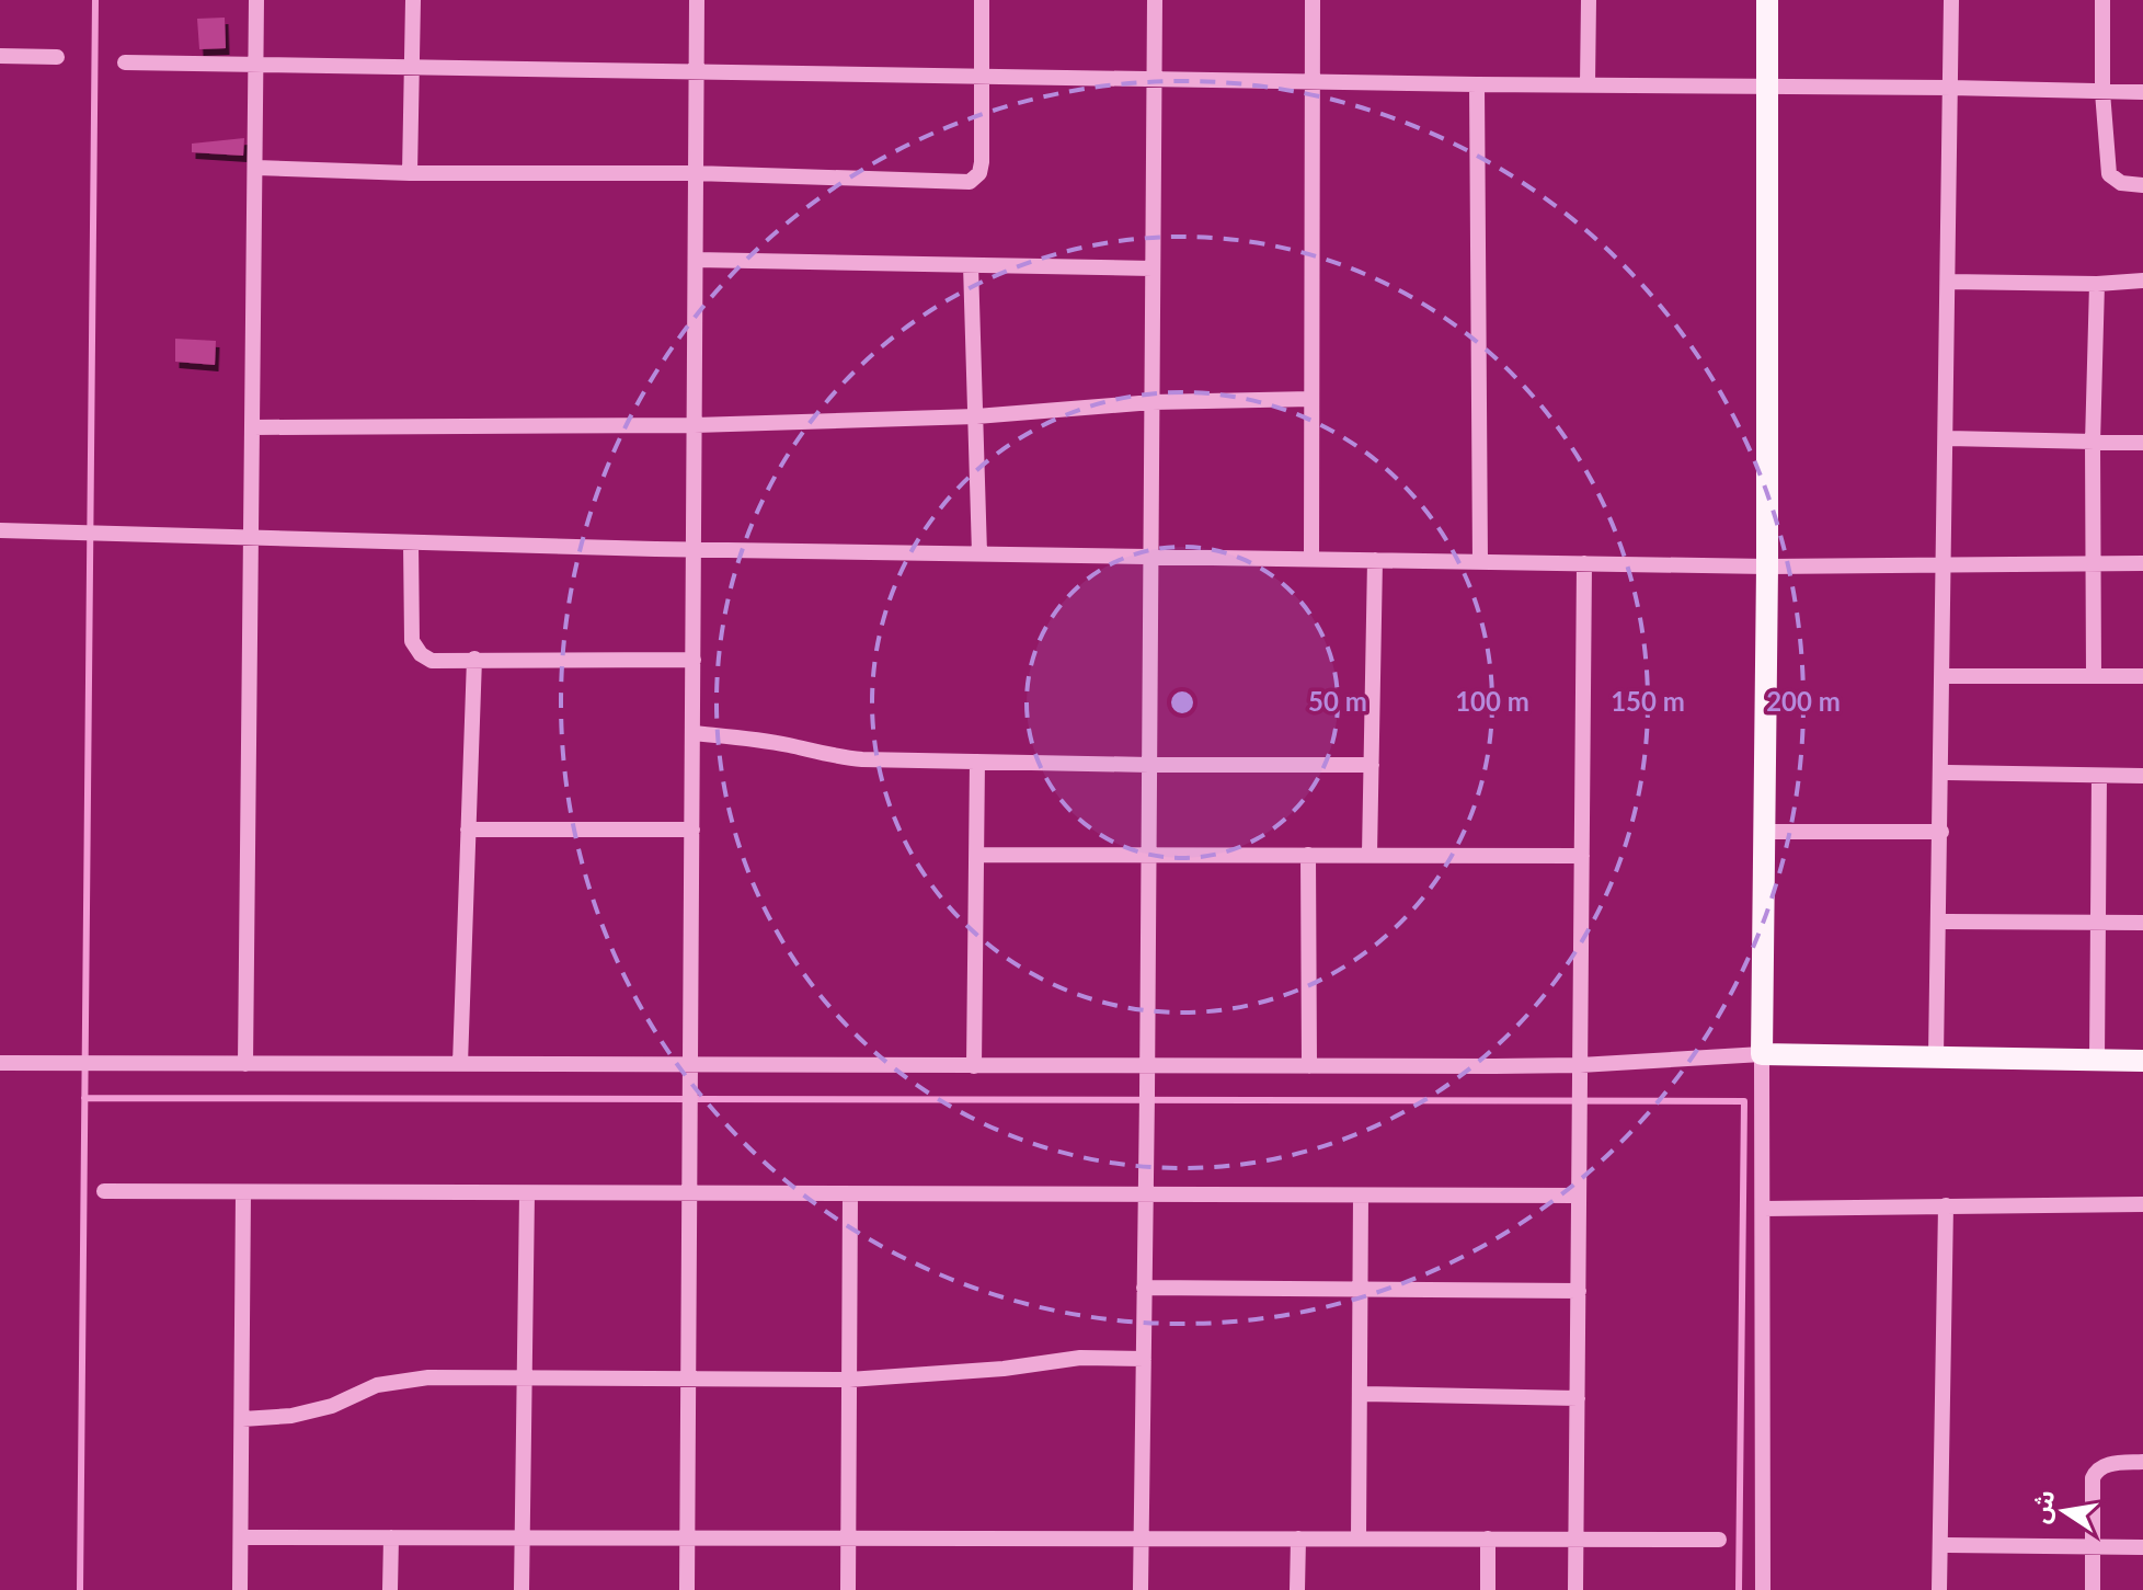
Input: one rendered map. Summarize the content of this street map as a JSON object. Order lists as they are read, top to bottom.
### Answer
{
  "north": "left",
  "rings": [
    "50 m",
    "100 m",
    "150 m",
    "200 m"
  ]
}
